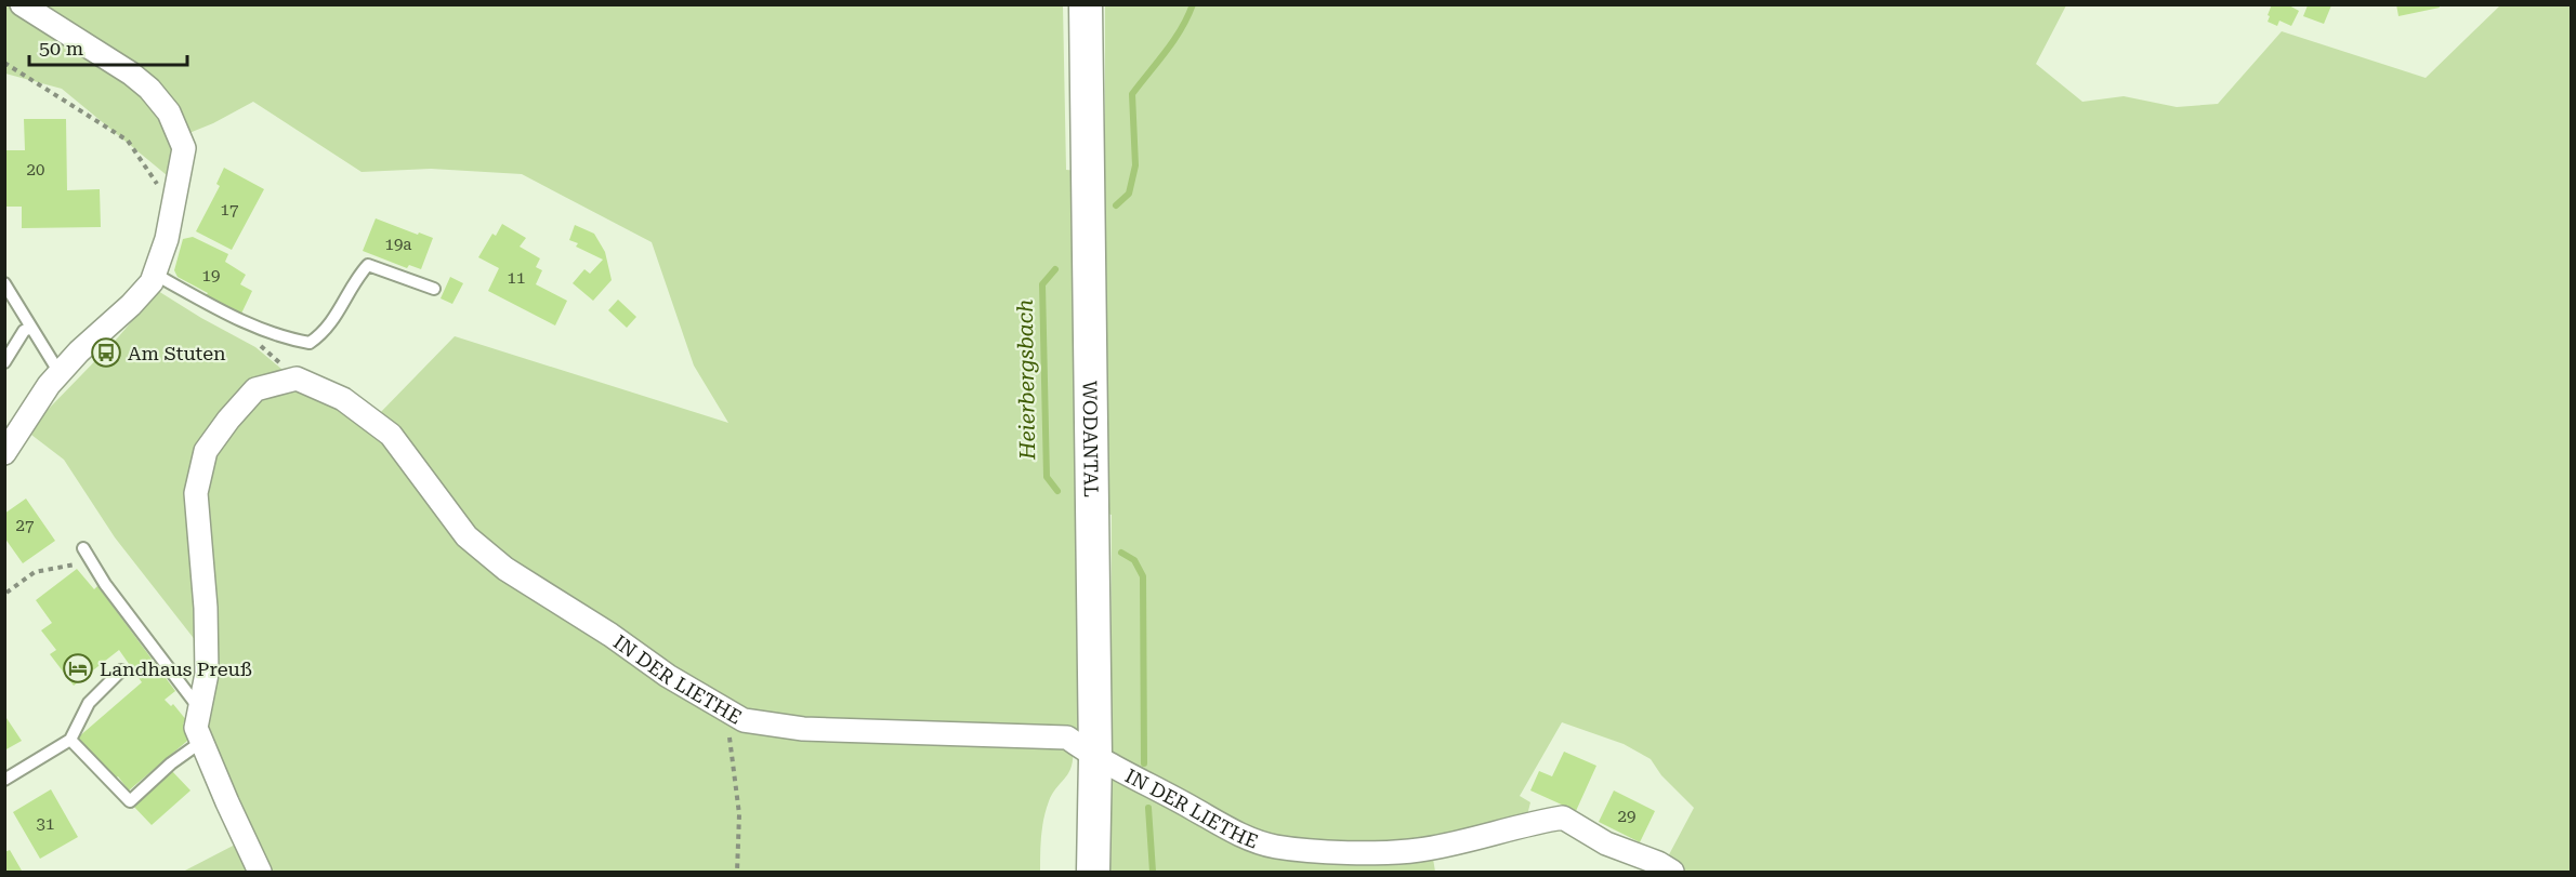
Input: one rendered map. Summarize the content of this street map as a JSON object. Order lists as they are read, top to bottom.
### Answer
{
  "streets": {
    "main road": ["WODANTAL"],
    "street": ["IN DER LIETHE"]
  },
  "crossings": [
    ["WODANTAL", "IN DER LIETHE"]
  ],
  "water": ["Heierbergsbach"],
  "places": {
    "bus stop": ["Am Stuten"],
    "hotel": ["Landhaus Preuß"]
  },
  "house_numbers": [
    "20",
    "17",
    "19a",
    "19",
    "11",
    "27",
    "29",
    "31"
  ],
  "scale_bar": "50 m"
}
